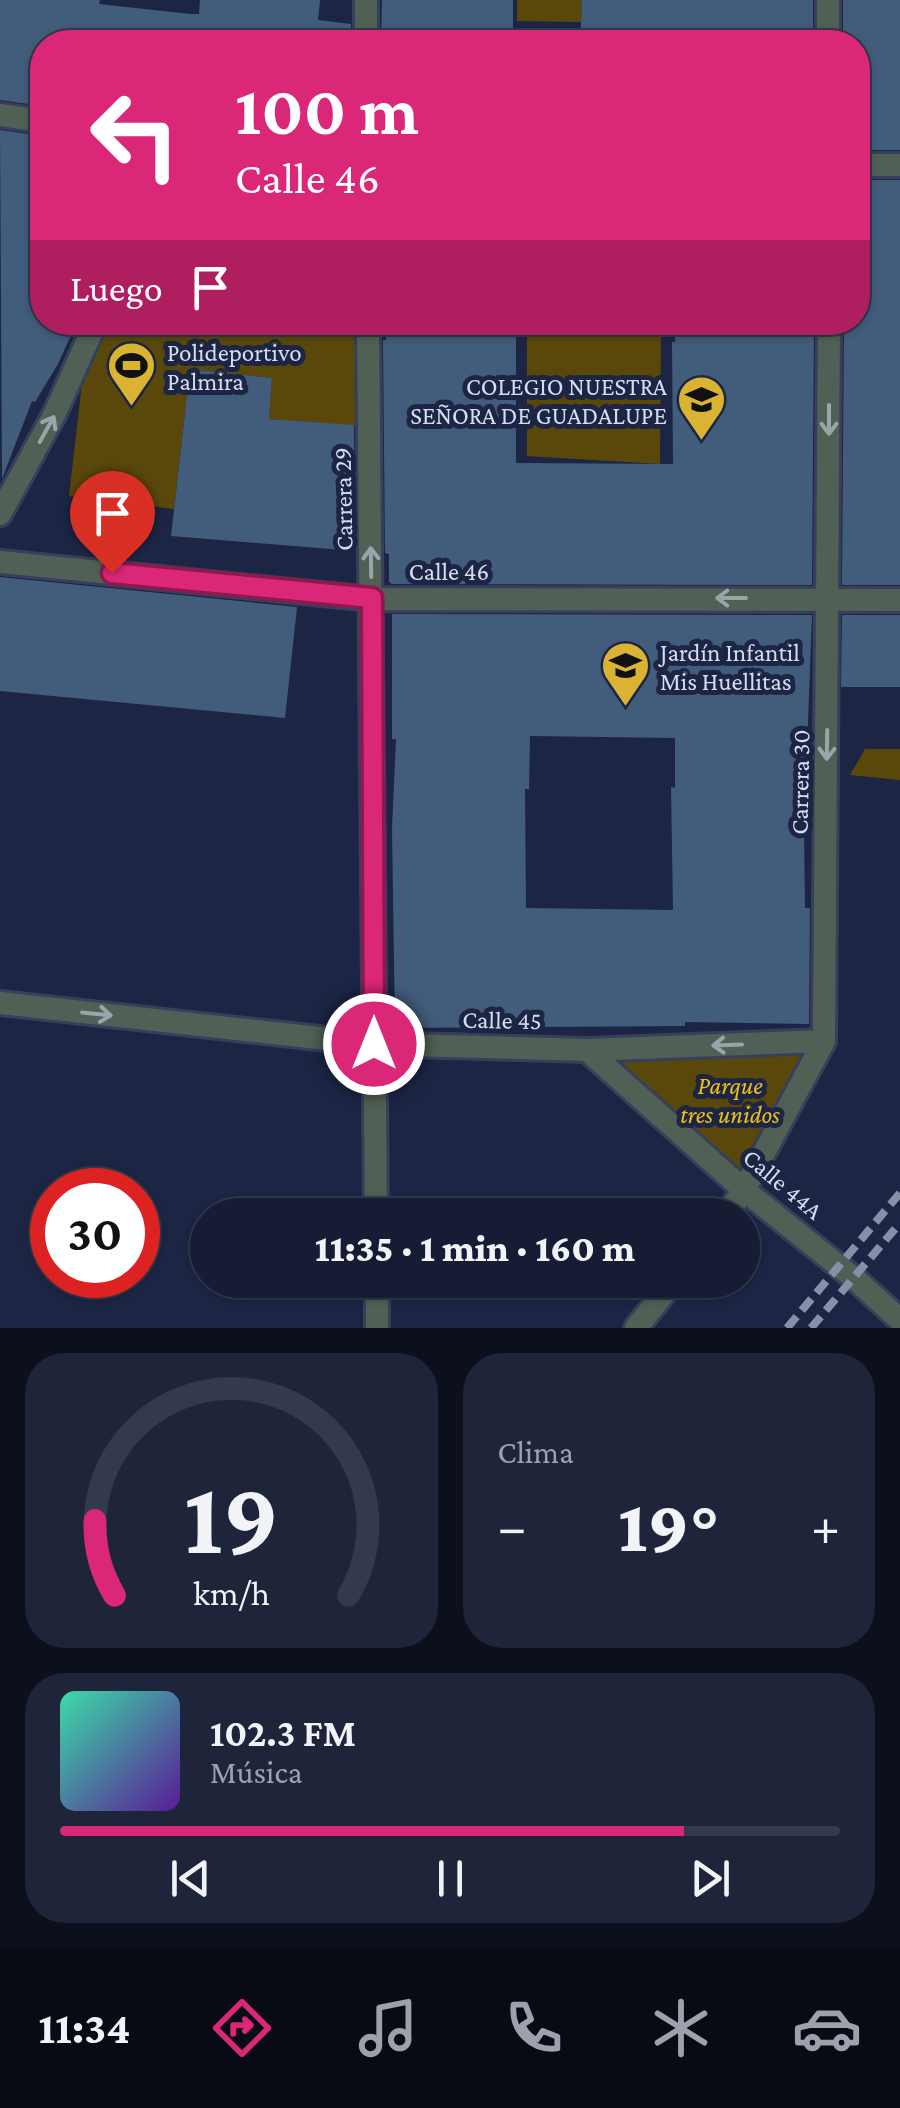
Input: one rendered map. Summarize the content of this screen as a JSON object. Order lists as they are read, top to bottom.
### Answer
{
  "streets": {
    "street": [
      "Carrera 29",
      "Calle 46",
      "Carrera 30",
      "Calle 45",
      "Calle 44A"
    ]
  },
  "crossings": [
    ["Carrera 29", "Calle 46"],
    ["Carrera 29", "Calle 45"],
    ["Calle 46", "Carrera 30"],
    ["Carrera 30", "Calle 45"],
    ["Carrera 30", "Calle 44A"],
    ["Calle 45", "Calle 44A"]
  ],
  "one_way": ["Calle 46", "Carrera 30"],
  "parks": ["Parque tres unidos"],
  "places": {
    "sports": ["Polideportivo Palmira"],
    "school or university": ["COLEGIO NUESTRA SEÑORA DE GUADALUPE", "Jardín Infantil Mis Huellitas"]
  },
  "page": {
    "turn": ["100 m", "Calle 46"],
    "then": "Luego",
    "limit": "30",
    "trip": "11:35 · 1 min · 160 m",
    "tile": "Clima",
    "heat": ["−", "19°", "+"],
    "song": ["102.3 FM", "Música"],
    "tabs": "11:34",
    "gauge": ["19", "km/h"]
  }
}
